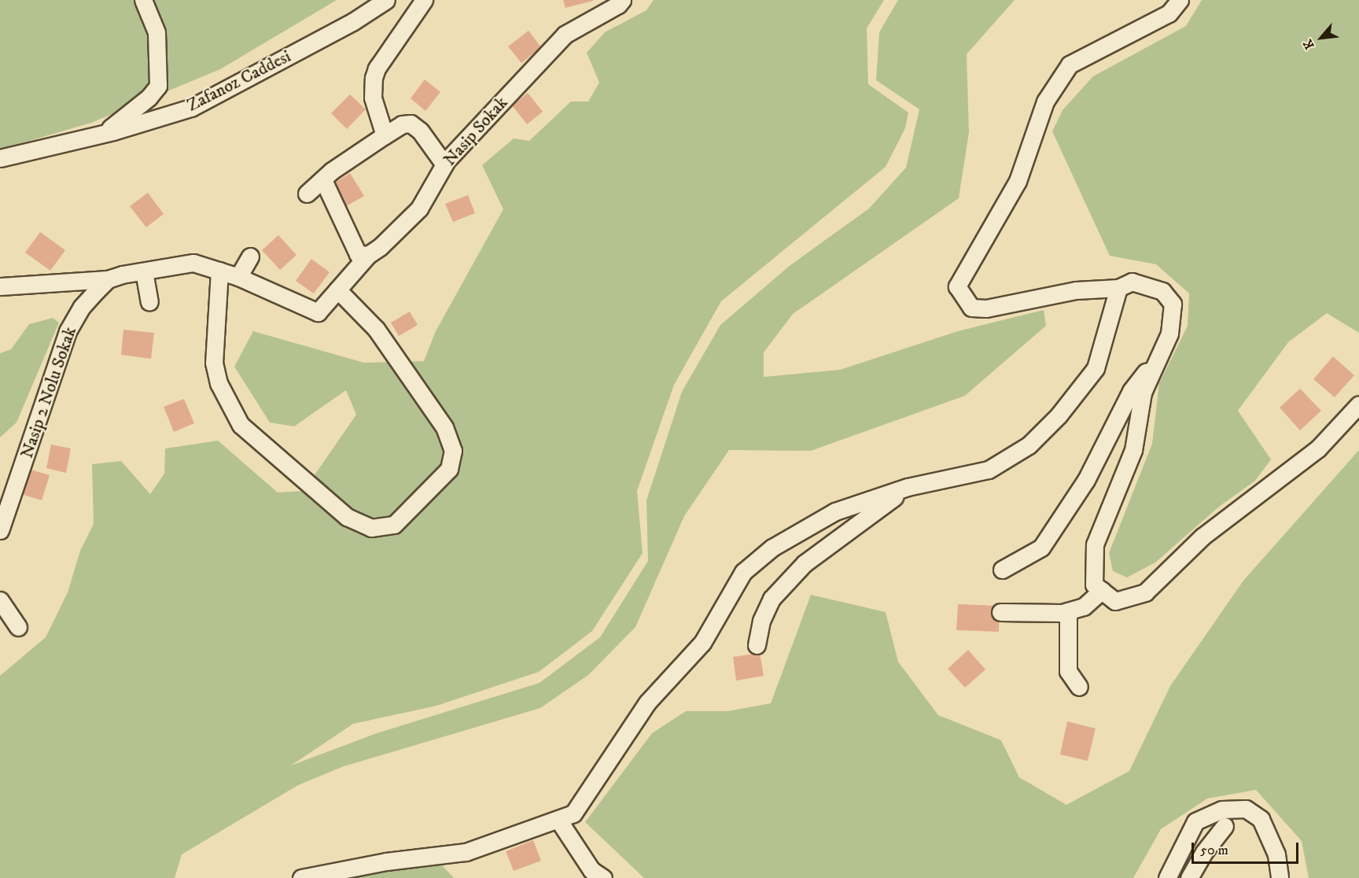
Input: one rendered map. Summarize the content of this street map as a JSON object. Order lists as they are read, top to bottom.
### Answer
{
  "streets": {
    "street": ["Zafanoz Caddesi", "Nasip Sokak", "Nasip 2 Nolu Sokak"]
  },
  "scale_bar": "50 m",
  "north": "bottom left"
}
